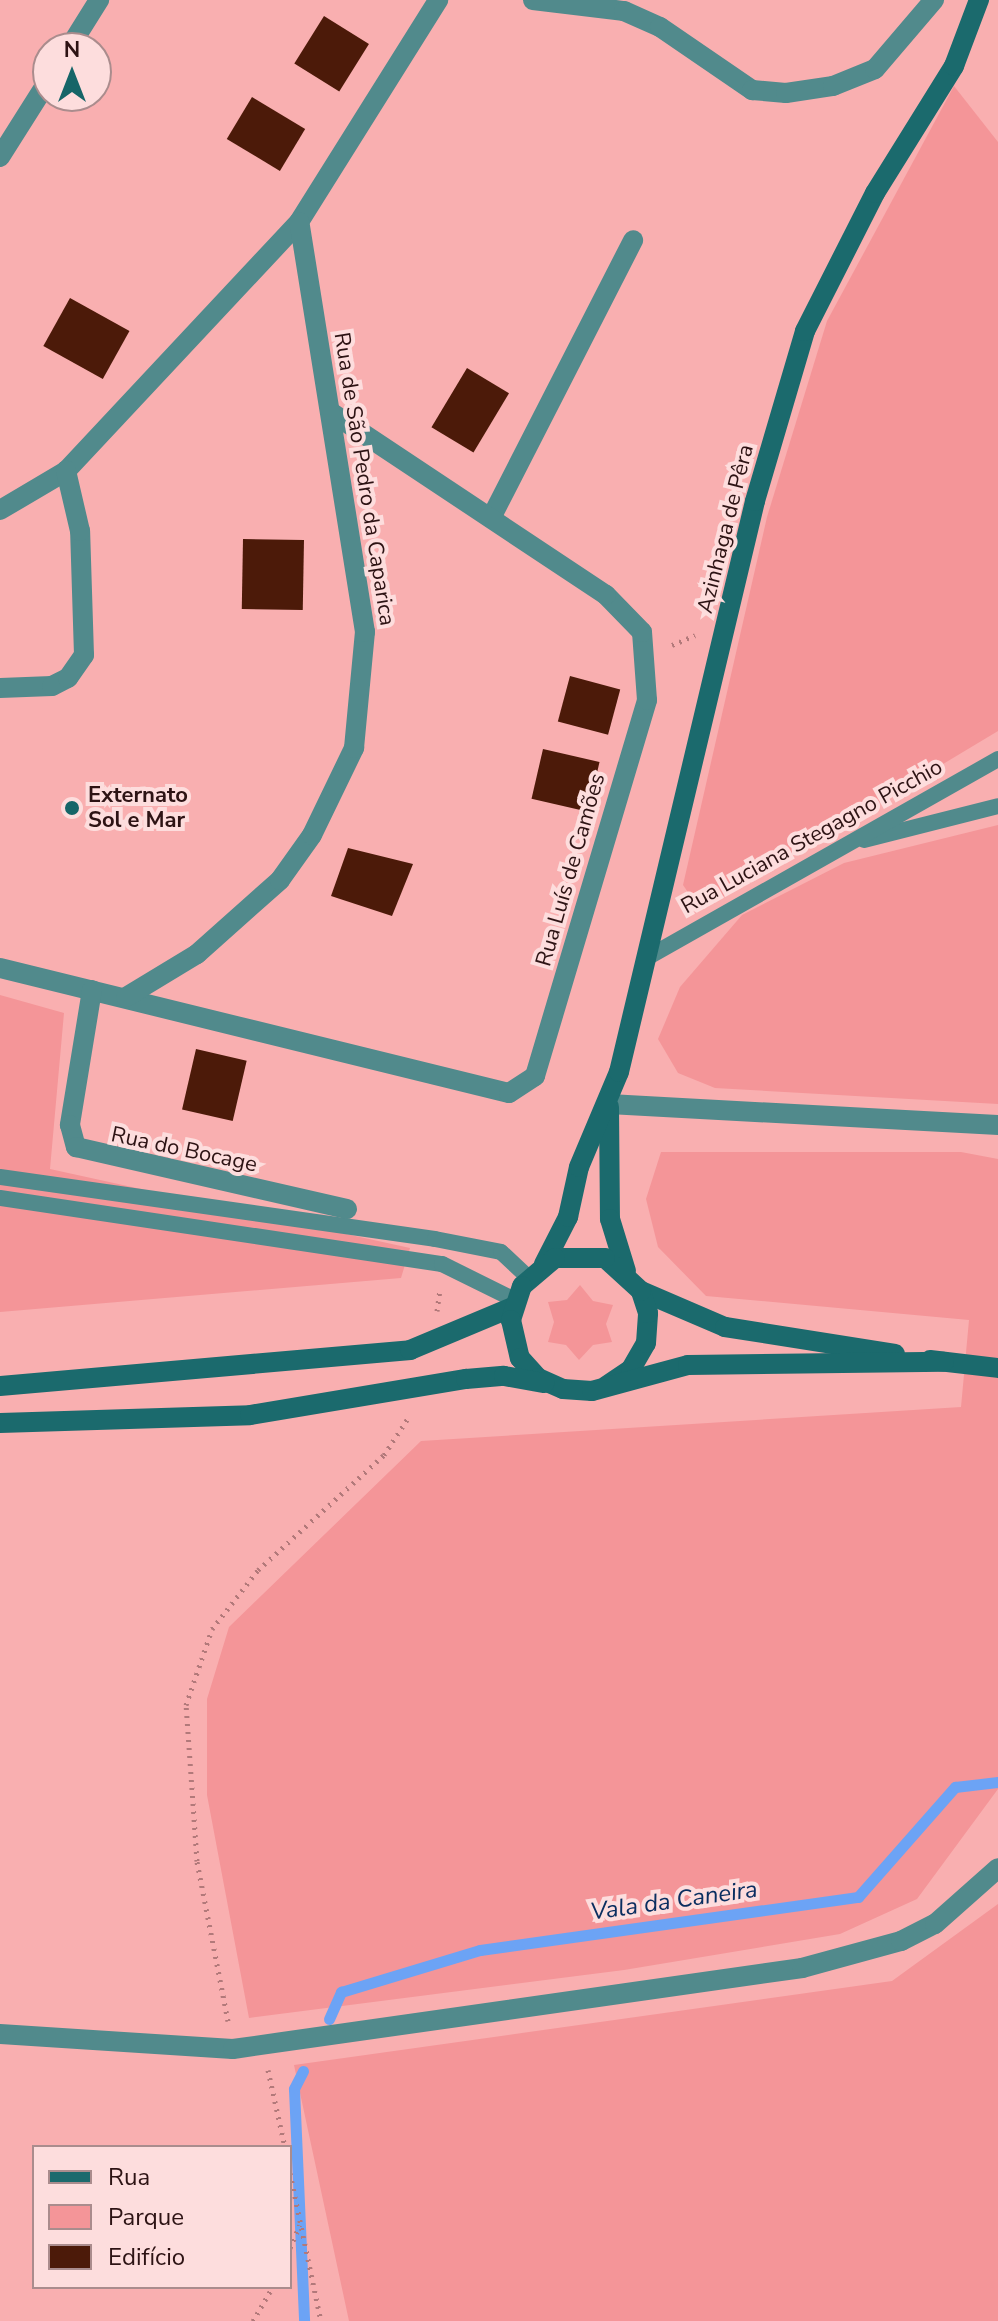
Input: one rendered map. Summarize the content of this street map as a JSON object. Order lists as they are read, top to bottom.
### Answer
{
  "streets": {
    "main road": ["Azinhaga de Pêra"],
    "street": ["Rua de São Pedro da Caparica", "Rua Luís de Camões", "Rua do Bocage"],
    "lane": ["Rua Luciana Stegagno Picchio"]
  },
  "crossings": [
    ["Rua de São Pedro da Caparica", "Rua Luís de Camões"],
    ["Azinhaga de Pêra", "Rua Luciana Stegagno Picchio"]
  ],
  "water": ["Vala da Caneira"],
  "places": ["Externato Sol e Mar"],
  "legend": ["Rua", "Parque", "Edifício"],
  "north": "top"
}
